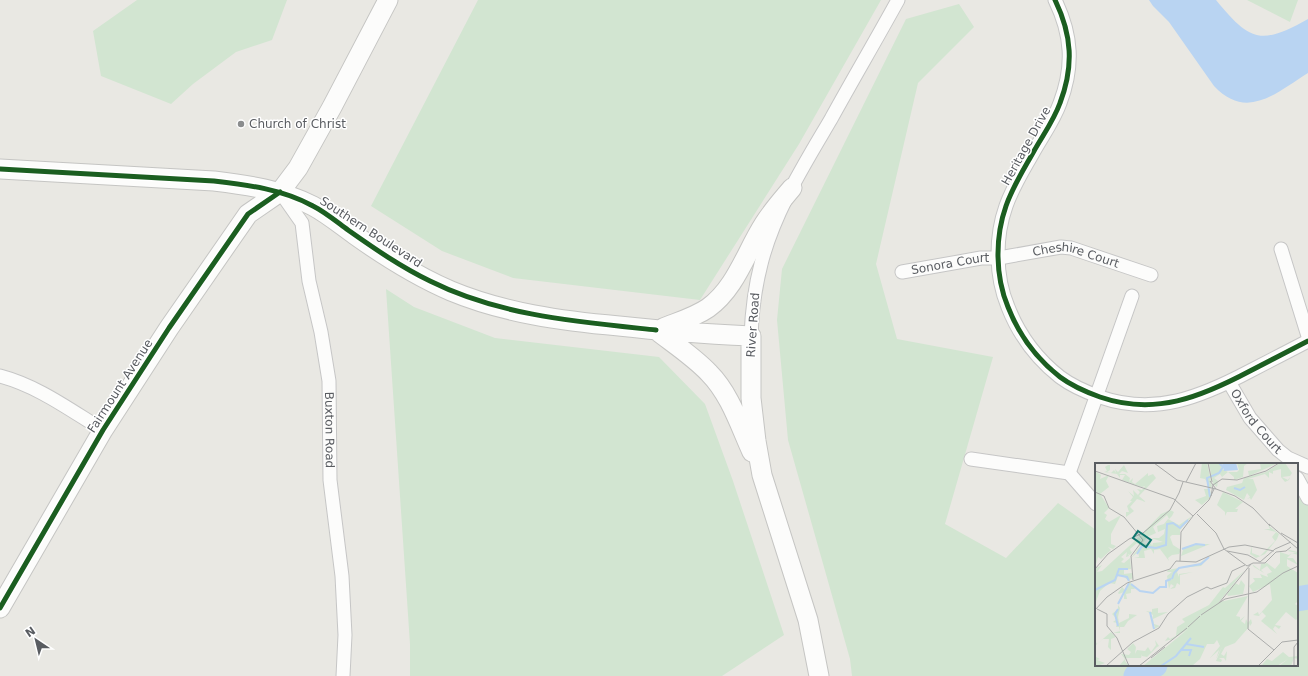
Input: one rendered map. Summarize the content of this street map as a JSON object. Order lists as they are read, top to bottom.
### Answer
{
  "streets": {
    "main road": ["Southern Boulevard", "River Road", "Fairmount Avenue"],
    "street": [
      "Heritage Drive",
      "Cheshire Court",
      "Sonora Court",
      "Oxford Court",
      "Buxton Road"
    ]
  },
  "crossings": [
    ["Heritage Drive", "Cheshire Court"],
    ["Heritage Drive", "Sonora Court"],
    ["Heritage Drive", "Oxford Court"],
    ["Southern Boulevard", "River Road"],
    ["Southern Boulevard", "Fairmount Avenue"],
    ["Southern Boulevard", "Buxton Road"],
    ["Cheshire Court", "Sonora Court"],
    ["Fairmount Avenue", "Buxton Road"]
  ],
  "places": ["Church of Christ"],
  "north": "top left"
}
